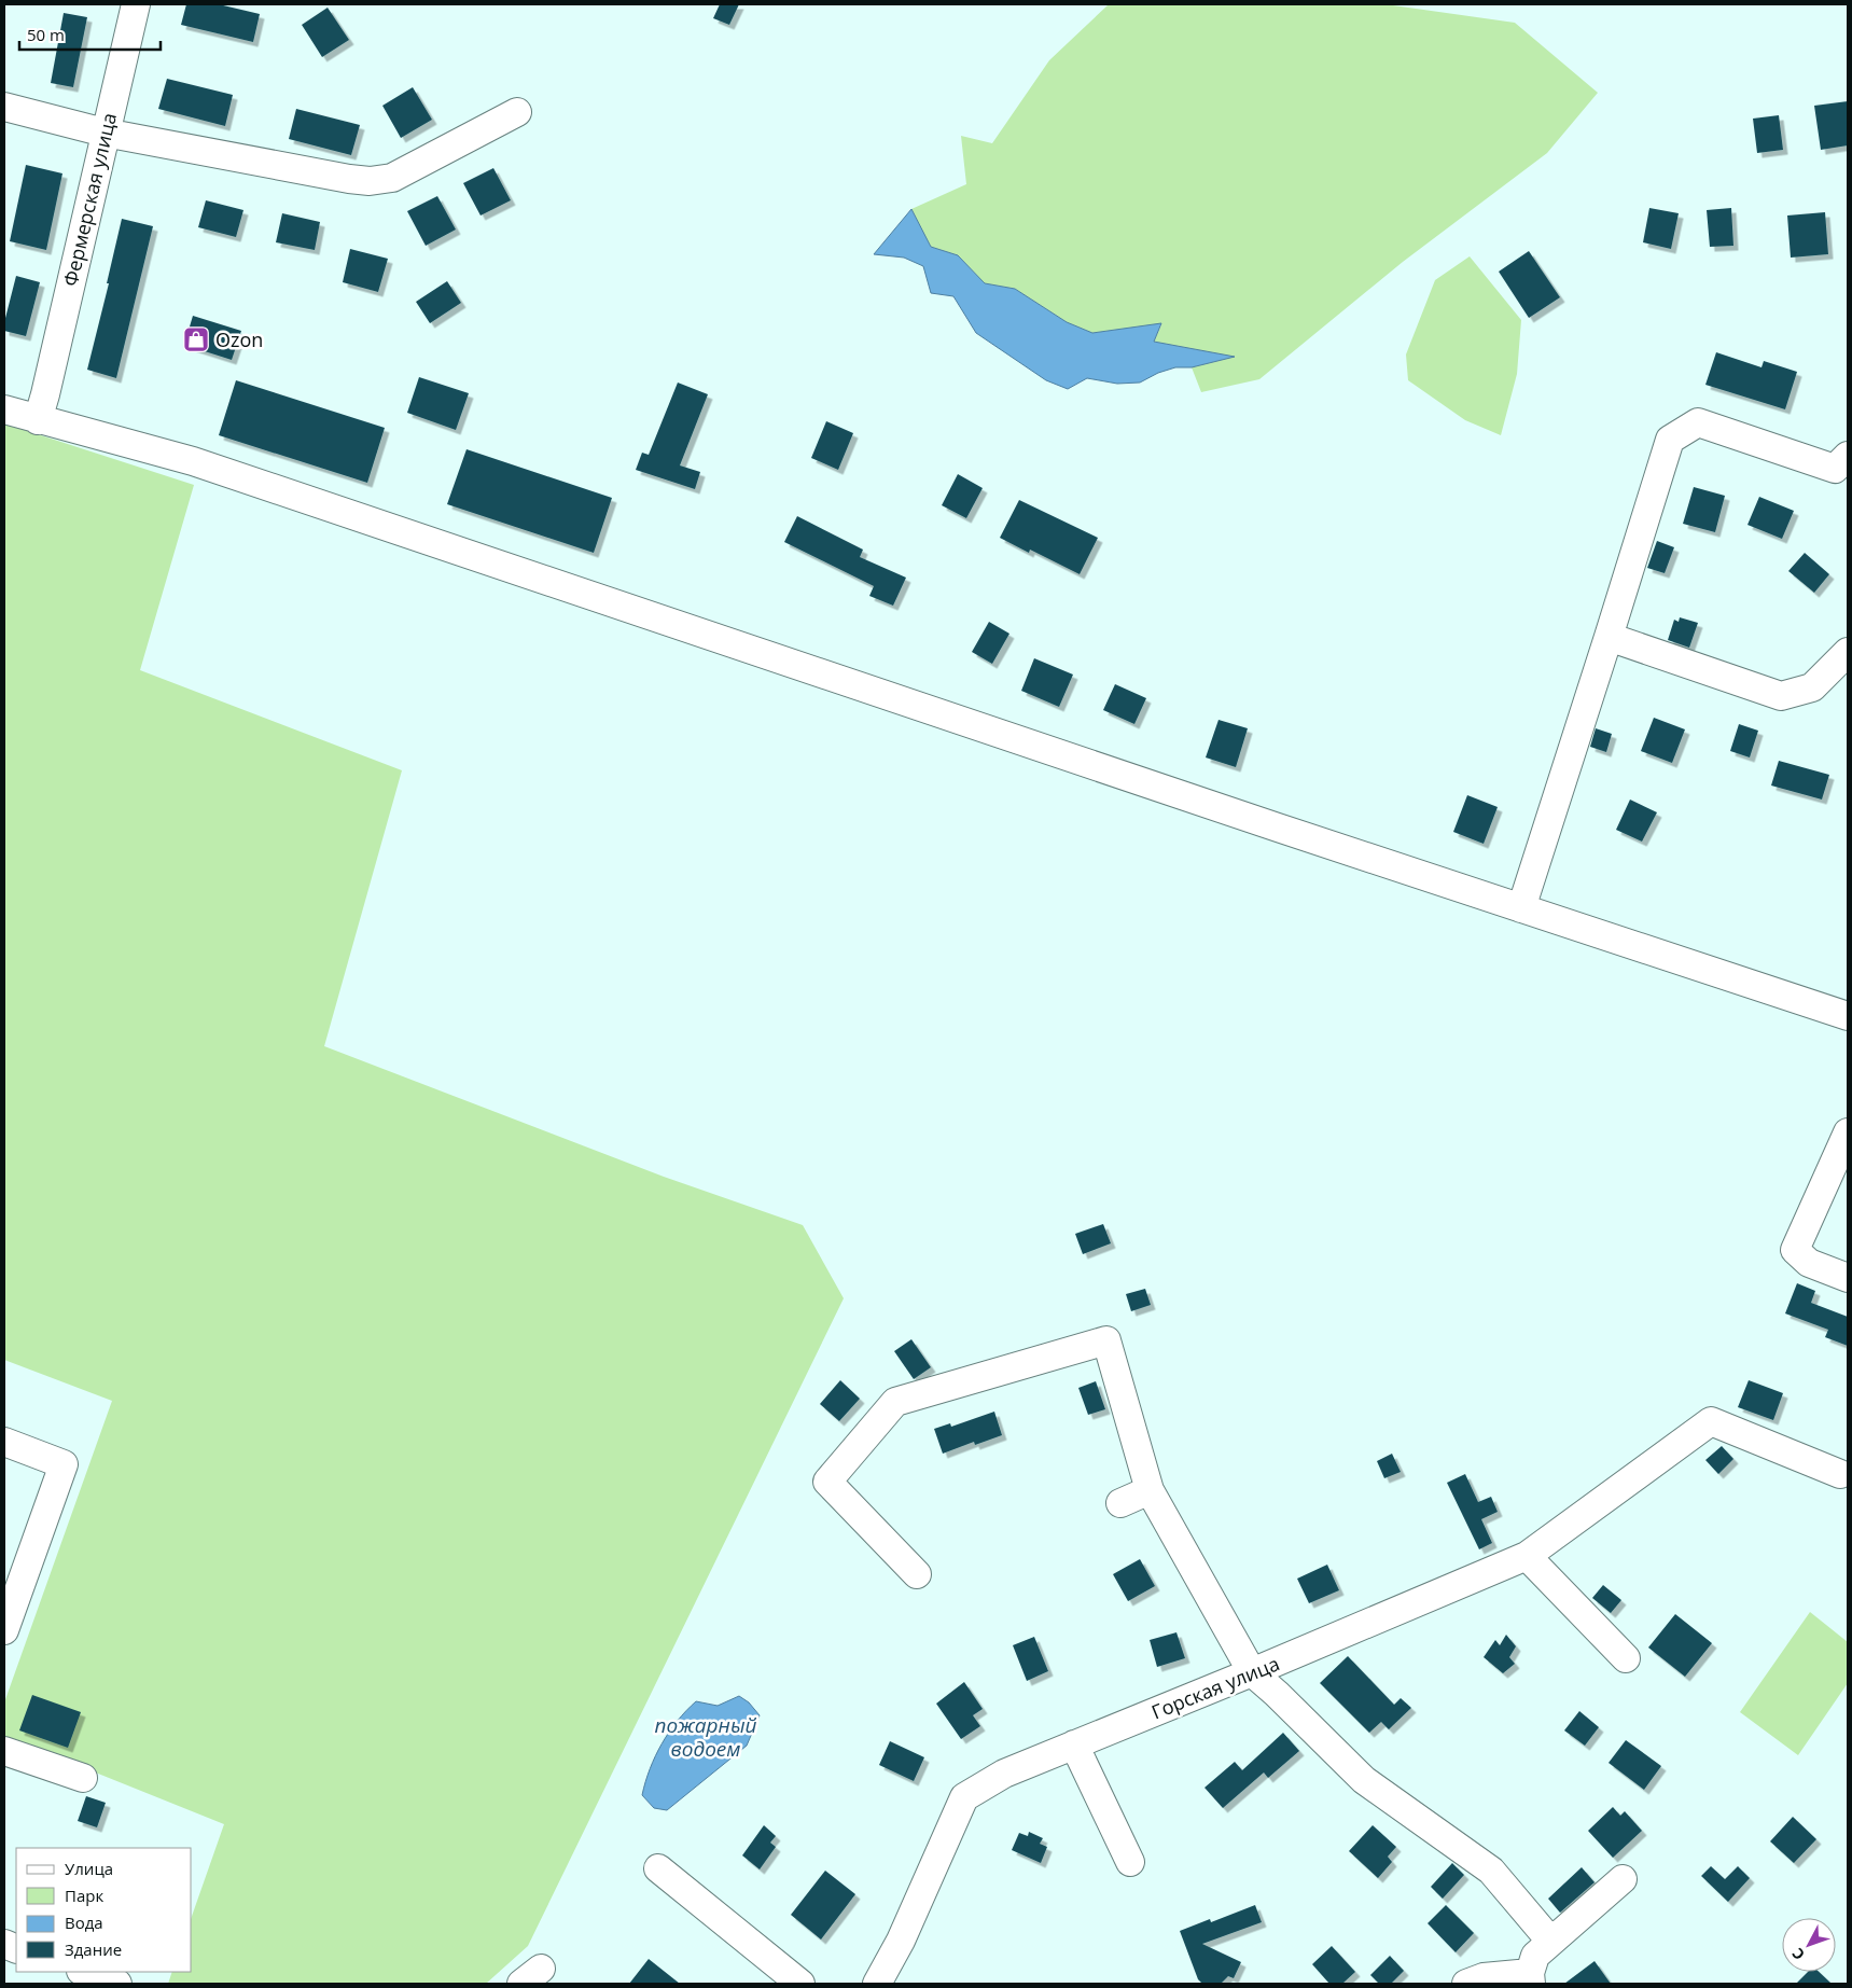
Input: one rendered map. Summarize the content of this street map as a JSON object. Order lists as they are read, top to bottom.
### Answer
{
  "streets": {
    "street": ["Фермерская улица", "Горская улица"]
  },
  "water": ["пожарный водоем"],
  "places": {
    "shop": ["Ozon"]
  },
  "legend": [
    "Улица",
    "Парк",
    "Вода",
    "Здание"
  ],
  "scale_bar": "50 m",
  "north": "bottom left"
}
